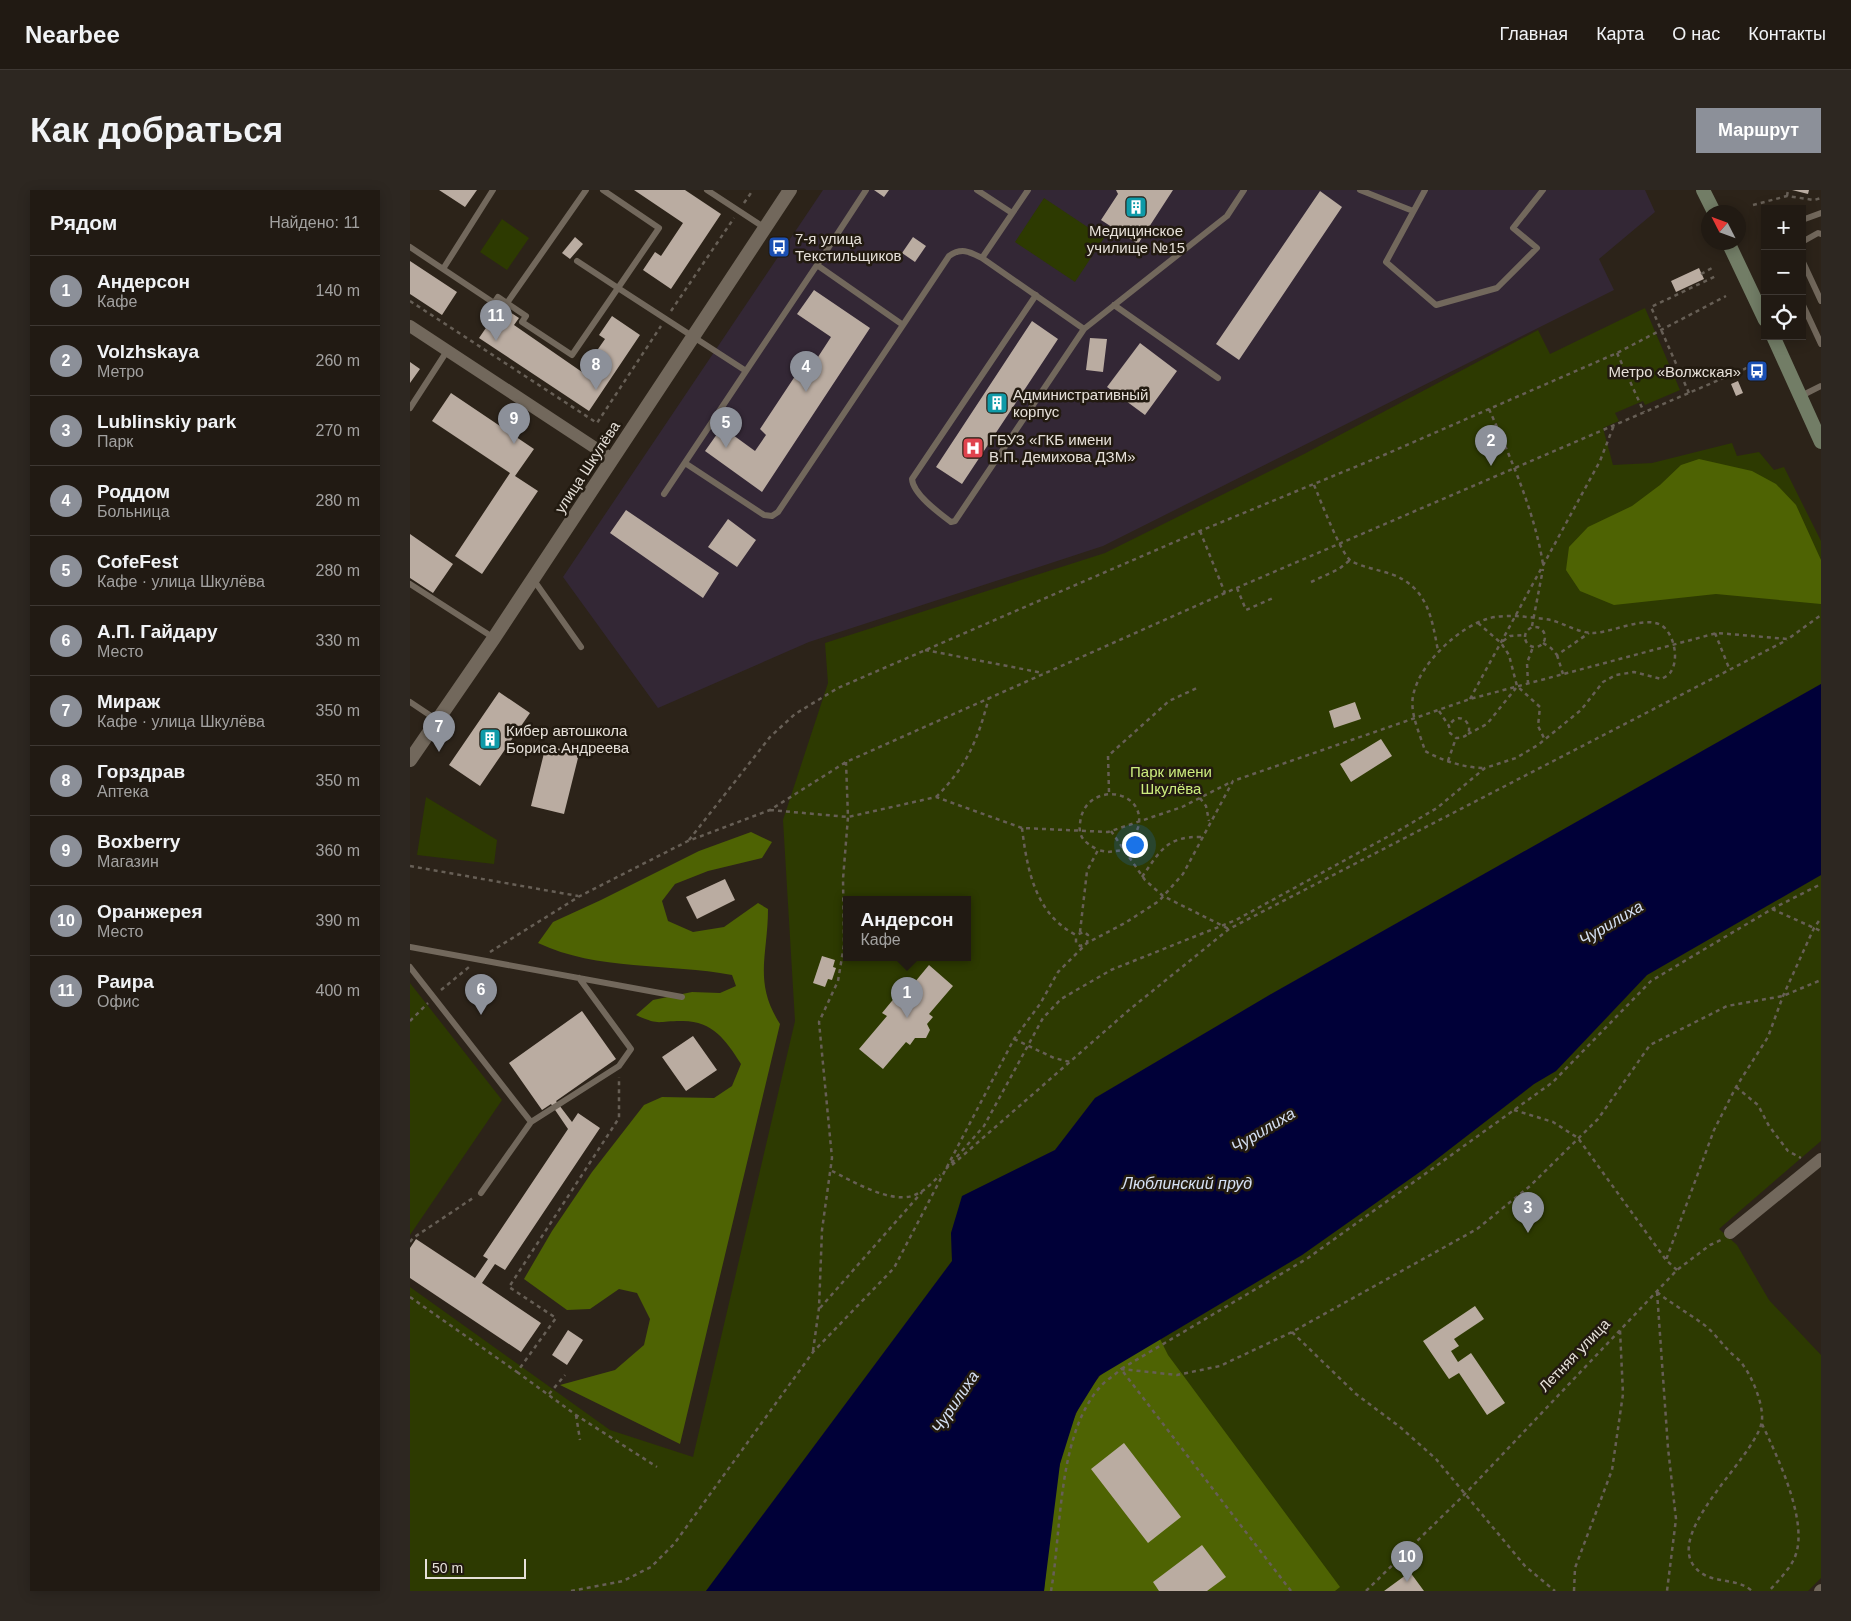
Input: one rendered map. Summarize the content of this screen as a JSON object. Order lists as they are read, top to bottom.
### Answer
{
  "streets": {
    "street": ["улица Шкулёва"],
    "path": ["Летняя улица"]
  },
  "water": ["Чурилиха", "Люблинский пруд"],
  "parks": ["Парк имени Шкулёва"],
  "places": {
    "building": ["Медицинское училище №15", "Административный корпус", "Кибер автошкола Бориса Андреева"],
    "bus stop": ["7-я улица Текстильщиков", "Метро «Волжская»"],
    "hospital": ["ГБУЗ «ГКБ имени В.П. Демихова ДЗМ»"]
  },
  "scale_bar": "50 m",
  "north": "top left",
  "page": {
    "header": "Nearbee",
    "nav": [
      "Главная",
      "Карта",
      "О нас",
      "Контакты"
    ],
    "buttons": "Маршрут",
    "title": "Как добраться",
    "heading": ["Рядом", "Найдено: 11"],
    "map_buttons": ["+", "−"],
    "list": [
      {
        "mark": "1",
        "name": "Андерсон",
        "note": "Кафе",
        "value": "140 m"
      },
      {
        "mark": "2",
        "name": "Volzhskaya",
        "note": "Метро",
        "value": "260 m"
      },
      {
        "mark": "3",
        "name": "Lublinskiy park",
        "note": "Парк",
        "value": "270 m"
      },
      {
        "mark": "4",
        "name": "Роддом",
        "note": "Больница",
        "value": "280 m"
      },
      {
        "mark": "5",
        "name": "CofeFest",
        "note": "Кафе · улица Шкулёва",
        "value": "280 m"
      },
      {
        "mark": "6",
        "name": "А.П. Гайдару",
        "note": "Место",
        "value": "330 m"
      },
      {
        "mark": "7",
        "name": "Мираж",
        "note": "Кафе · улица Шкулёва",
        "value": "350 m"
      },
      {
        "mark": "8",
        "name": "Горздрав",
        "note": "Аптека",
        "value": "350 m"
      },
      {
        "mark": "9",
        "name": "Boxberry",
        "note": "Магазин",
        "value": "360 m"
      },
      {
        "mark": "10",
        "name": "Оранжерея",
        "note": "Место",
        "value": "390 m"
      },
      {
        "mark": "11",
        "name": "Раира",
        "note": "Офис",
        "value": "400 m"
      }
    ],
    "pins": [
      "11",
      "8",
      "4",
      "9",
      "5",
      "2",
      "7",
      "6",
      "1",
      "3",
      "10"
    ],
    "popup": ["Андерсон", "Кафе"],
    "scale": "50 m"
  }
}
